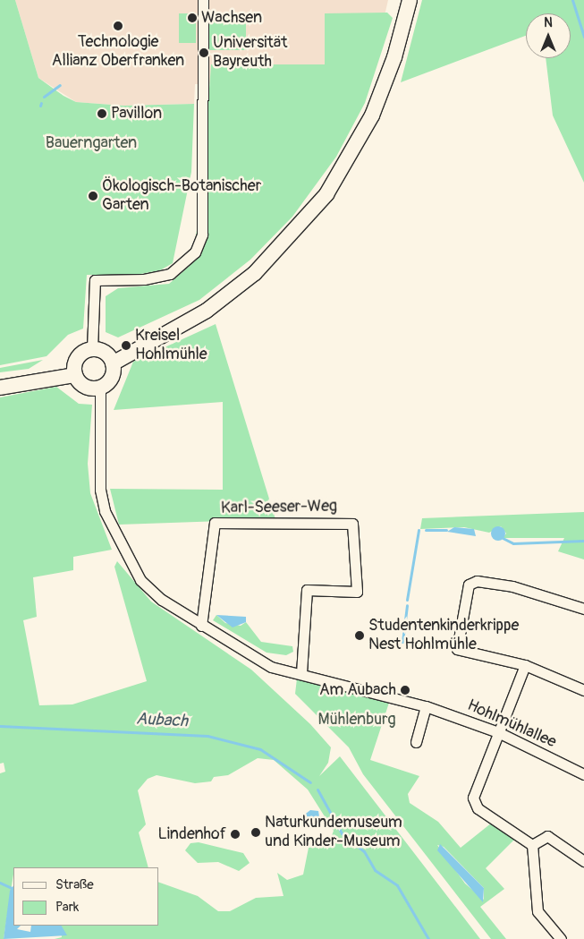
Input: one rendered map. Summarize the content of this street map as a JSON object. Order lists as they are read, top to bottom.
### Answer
{
  "streets": {
    "street": ["Karl-Seeser-Weg", "Hohlmühlallee"]
  },
  "crossings": [
    ["Karl-Seeser-Weg", "Hohlmühlallee"]
  ],
  "water": ["Aubach"],
  "parks": ["Bauerngarten", "Mühlenburg"],
  "places": [
    "Wachsen",
    "Technologie Allianz Oberfranken",
    "Universität Bayreuth",
    "Pavillon",
    "Ökologisch-Botanischer Garten",
    "Kreisel Hohlmühle",
    "Studentenkinderkrippe Nest Hohlmühle",
    "Am Aubach",
    "Naturkundemuseum und Kinder-Museum",
    "Lindenhof"
  ],
  "legend": ["Straße", "Park"],
  "north": "top"
}
